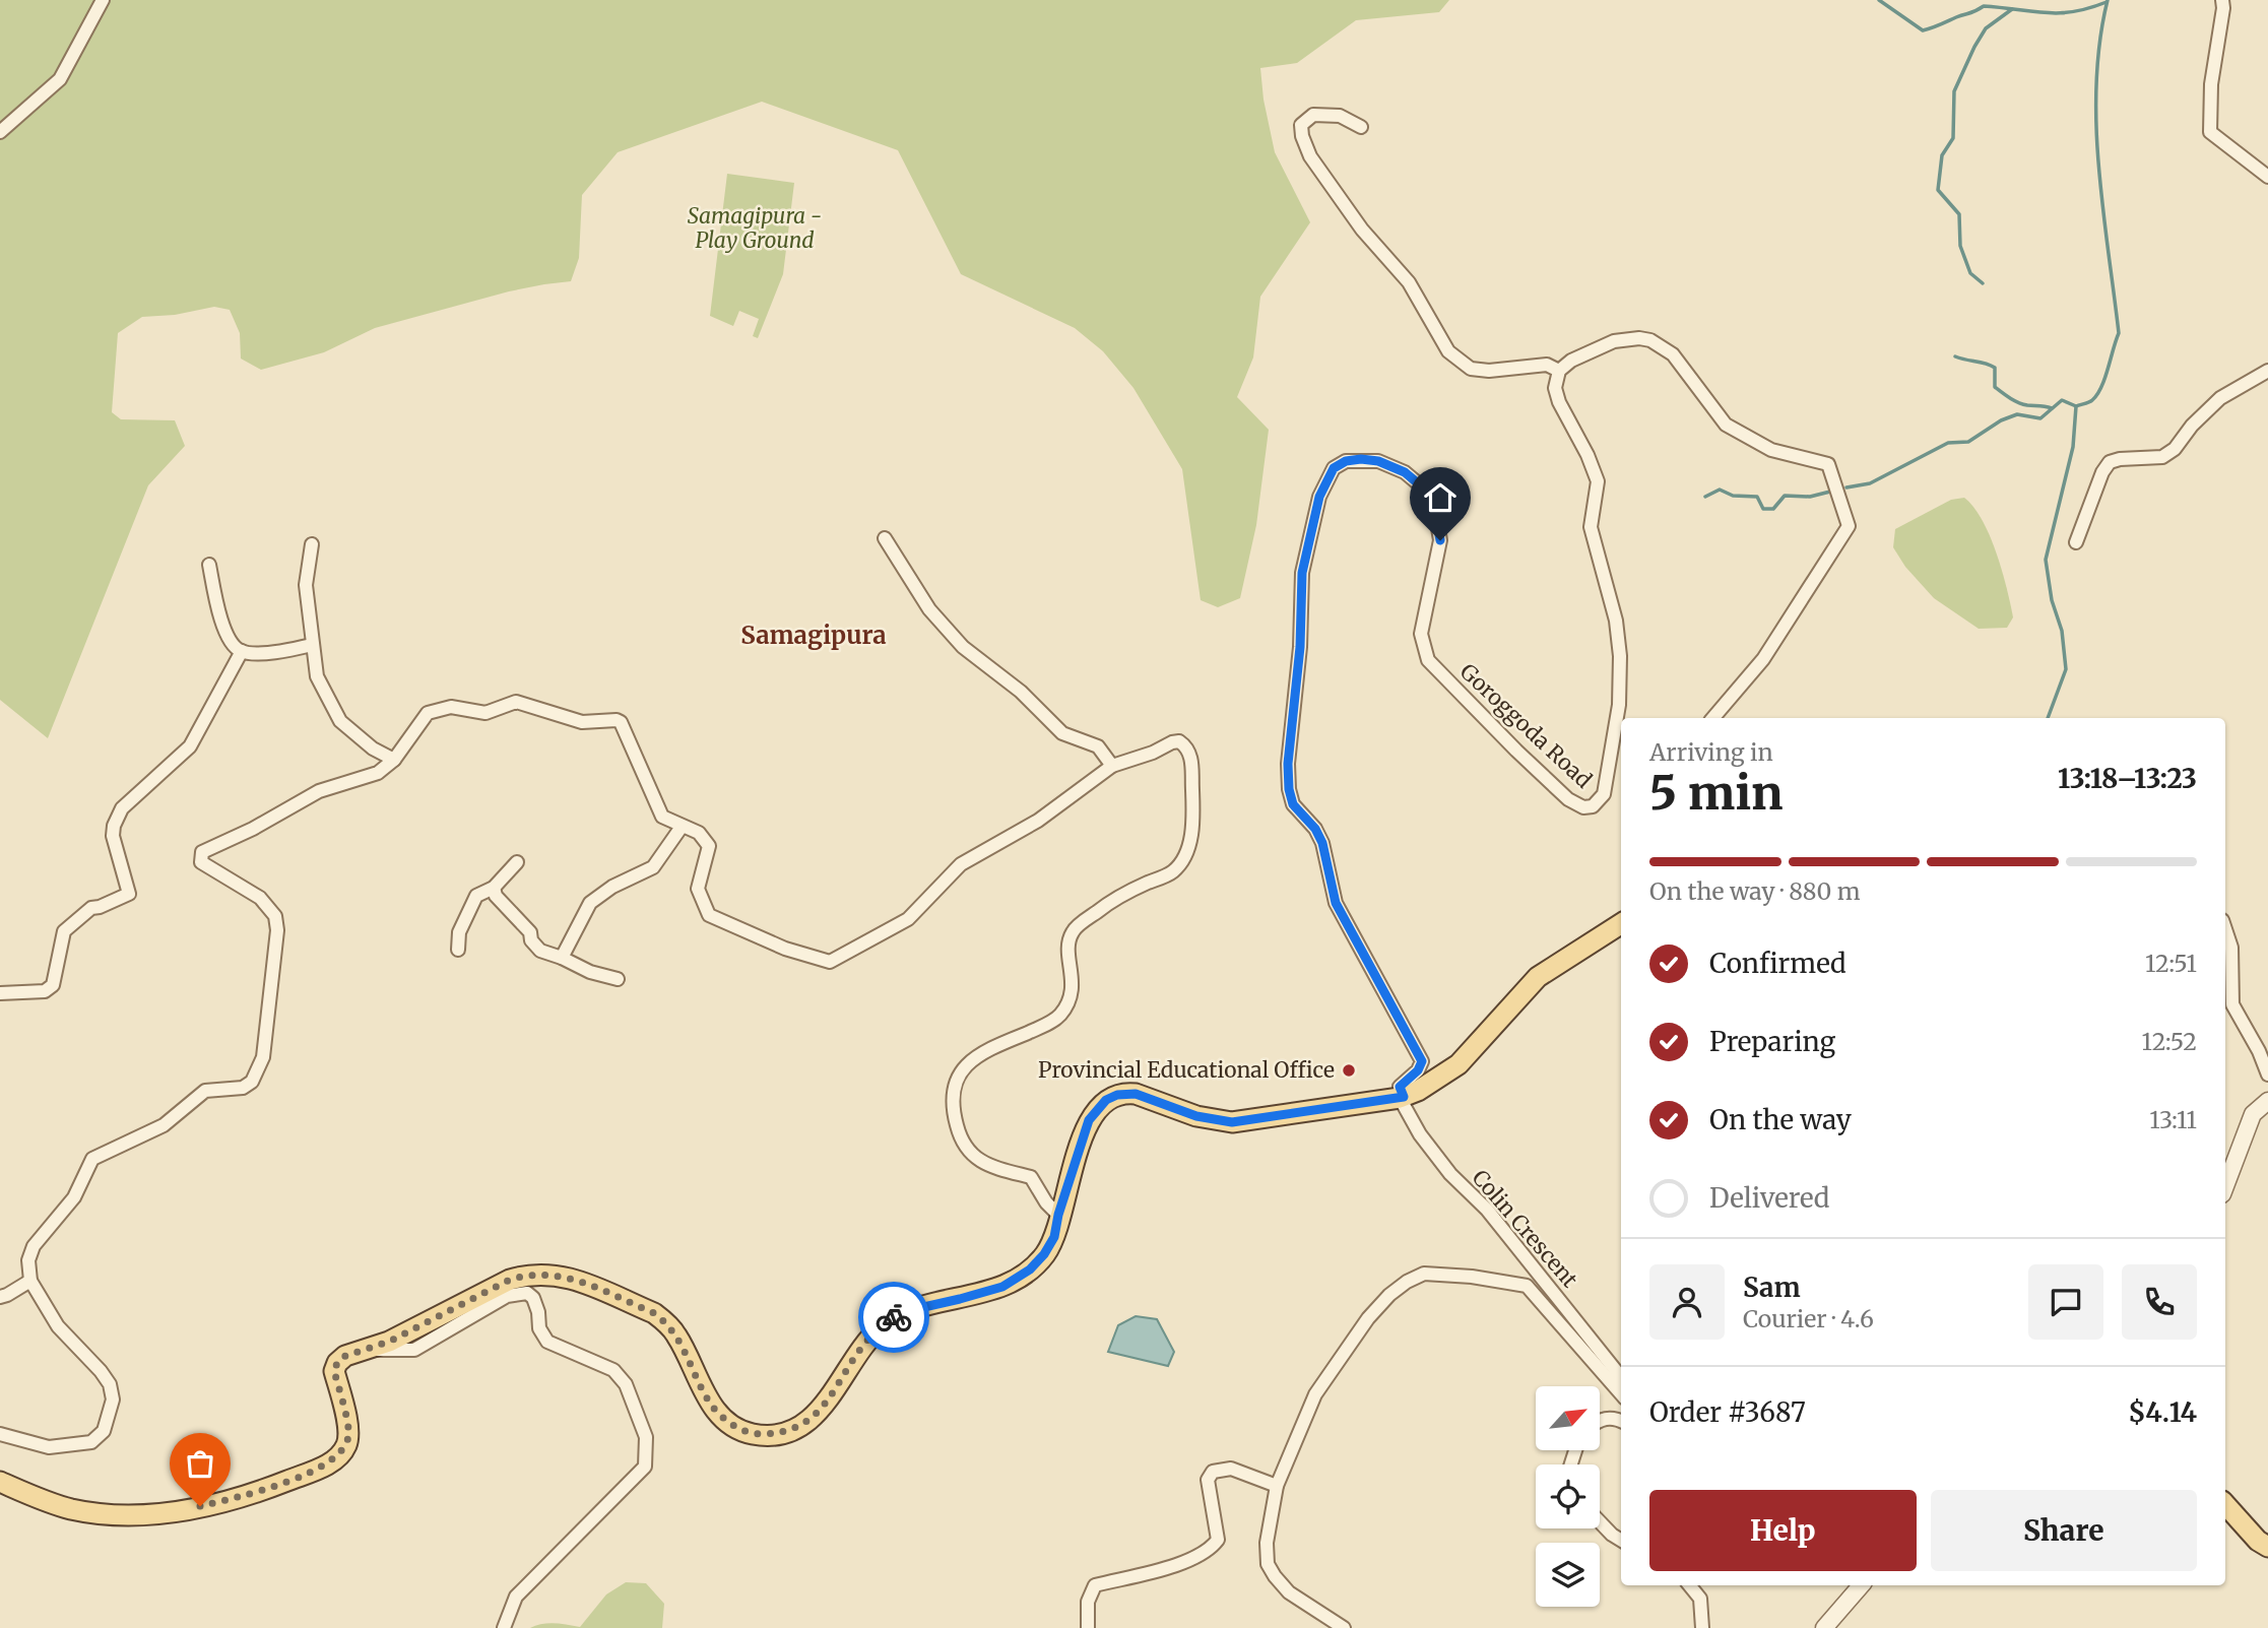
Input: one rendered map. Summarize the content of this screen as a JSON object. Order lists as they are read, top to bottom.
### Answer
{
  "streets": {
    "street": ["Goroggoda Road", "Colin Crescent"]
  },
  "crossings": [
    ["Goroggoda Road", "Colin Crescent"]
  ],
  "districts": ["Samagipura"],
  "parks": ["Samagipura - Play Ground"],
  "places": ["Provincial Educational Office"],
  "north": "top right",
  "page": {
    "heading": ["5 min", "Arriving in", "13:18–13:23"],
    "panel": [
      "Sam",
      "Courier · 4.6",
      "Order #3687",
      "$4.14"
    ],
    "bar": "On the way · 880 m",
    "list": [
      ["Confirmed", "12:51"],
      ["Preparing", "12:52"],
      ["On the way", "13:11"],
      "Delivered"
    ],
    "buttons": ["Help", "Share"]
  }
}
